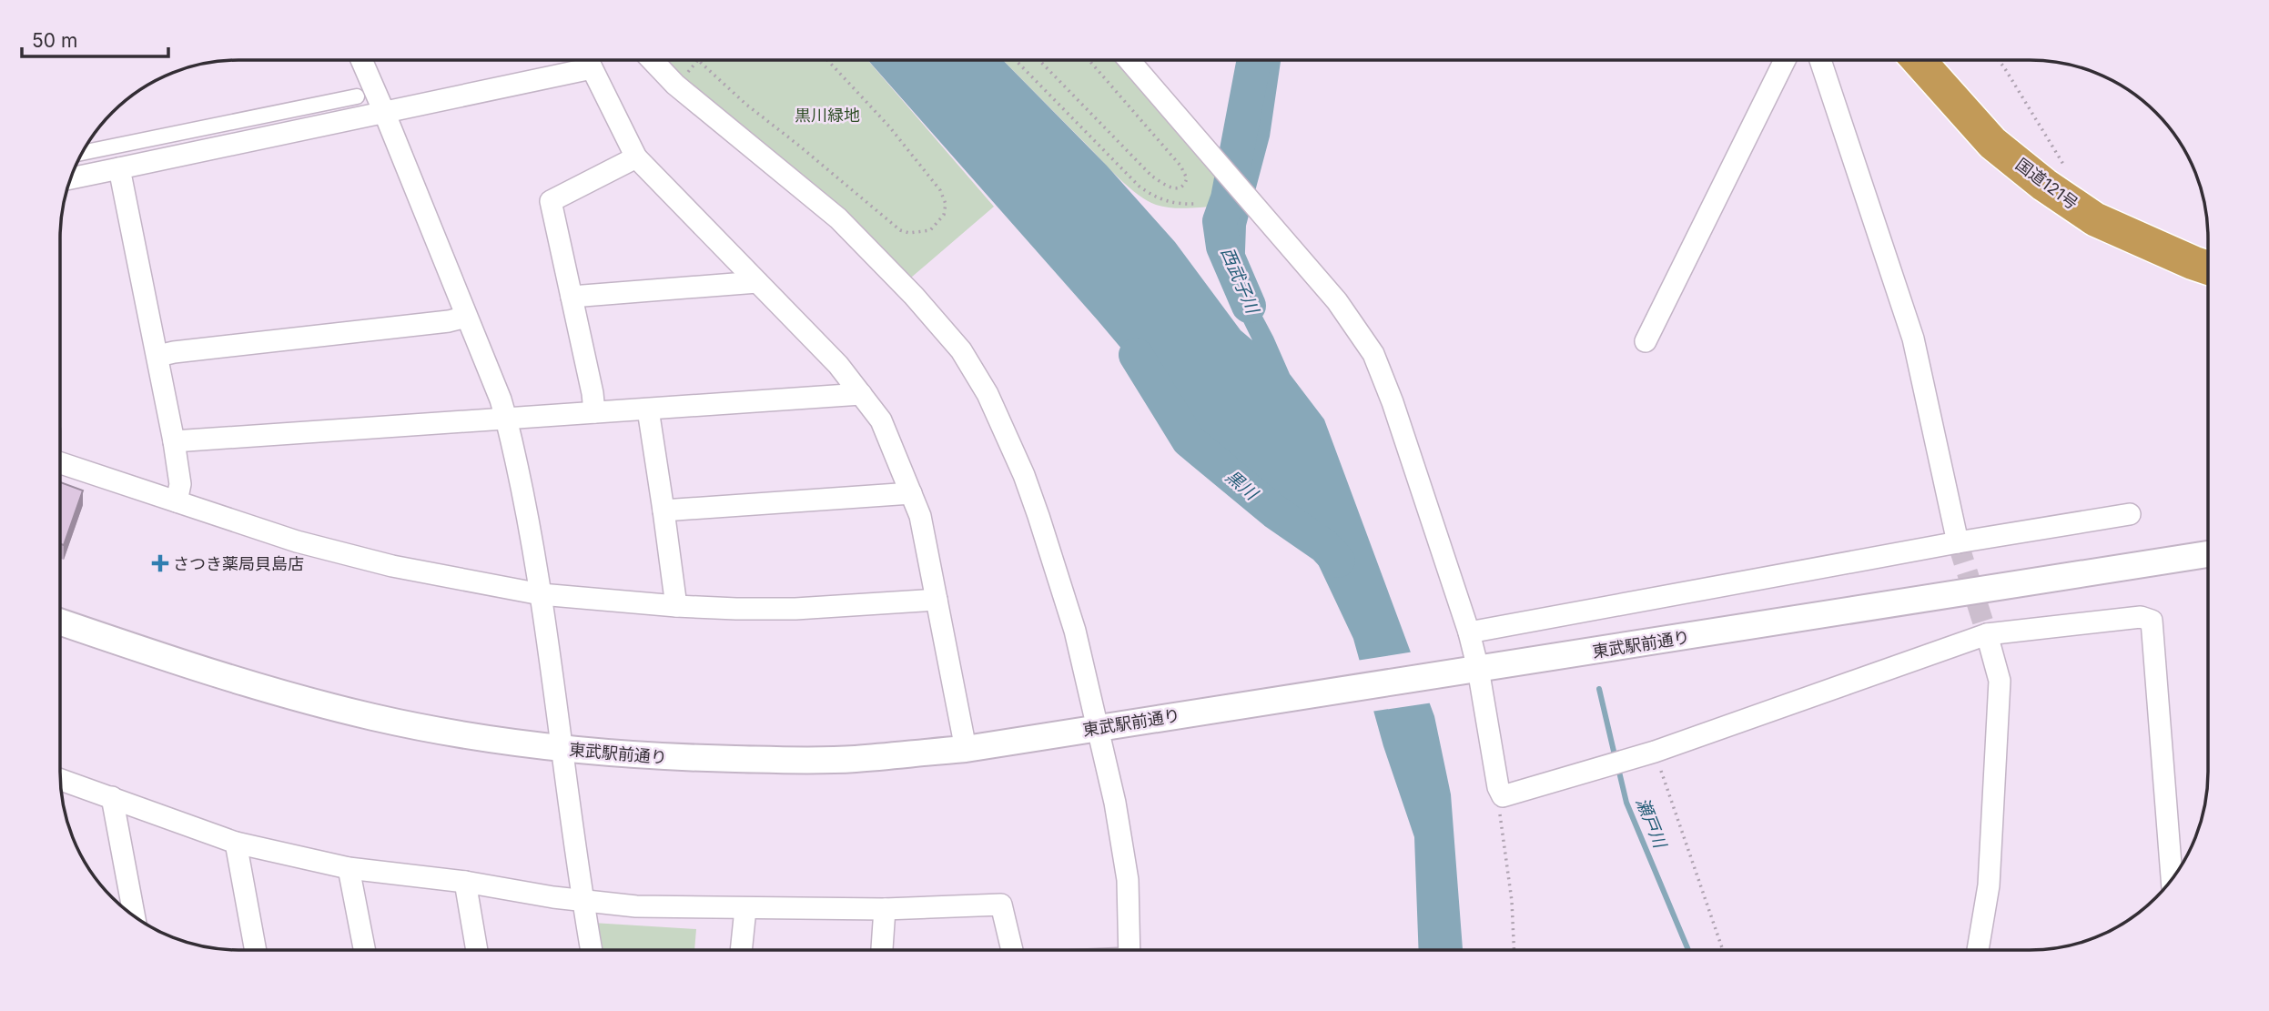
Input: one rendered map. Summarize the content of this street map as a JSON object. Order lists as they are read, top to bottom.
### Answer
{
  "streets": {
    "highway": ["国道121号"],
    "street": ["東武駅前通り"]
  },
  "water": ["西武子川", "黒川", "瀬戸川"],
  "parks": ["黒川緑地"],
  "places": {
    "health": ["さつき薬局貝島店"]
  },
  "scale_bar": "50 m"
}
